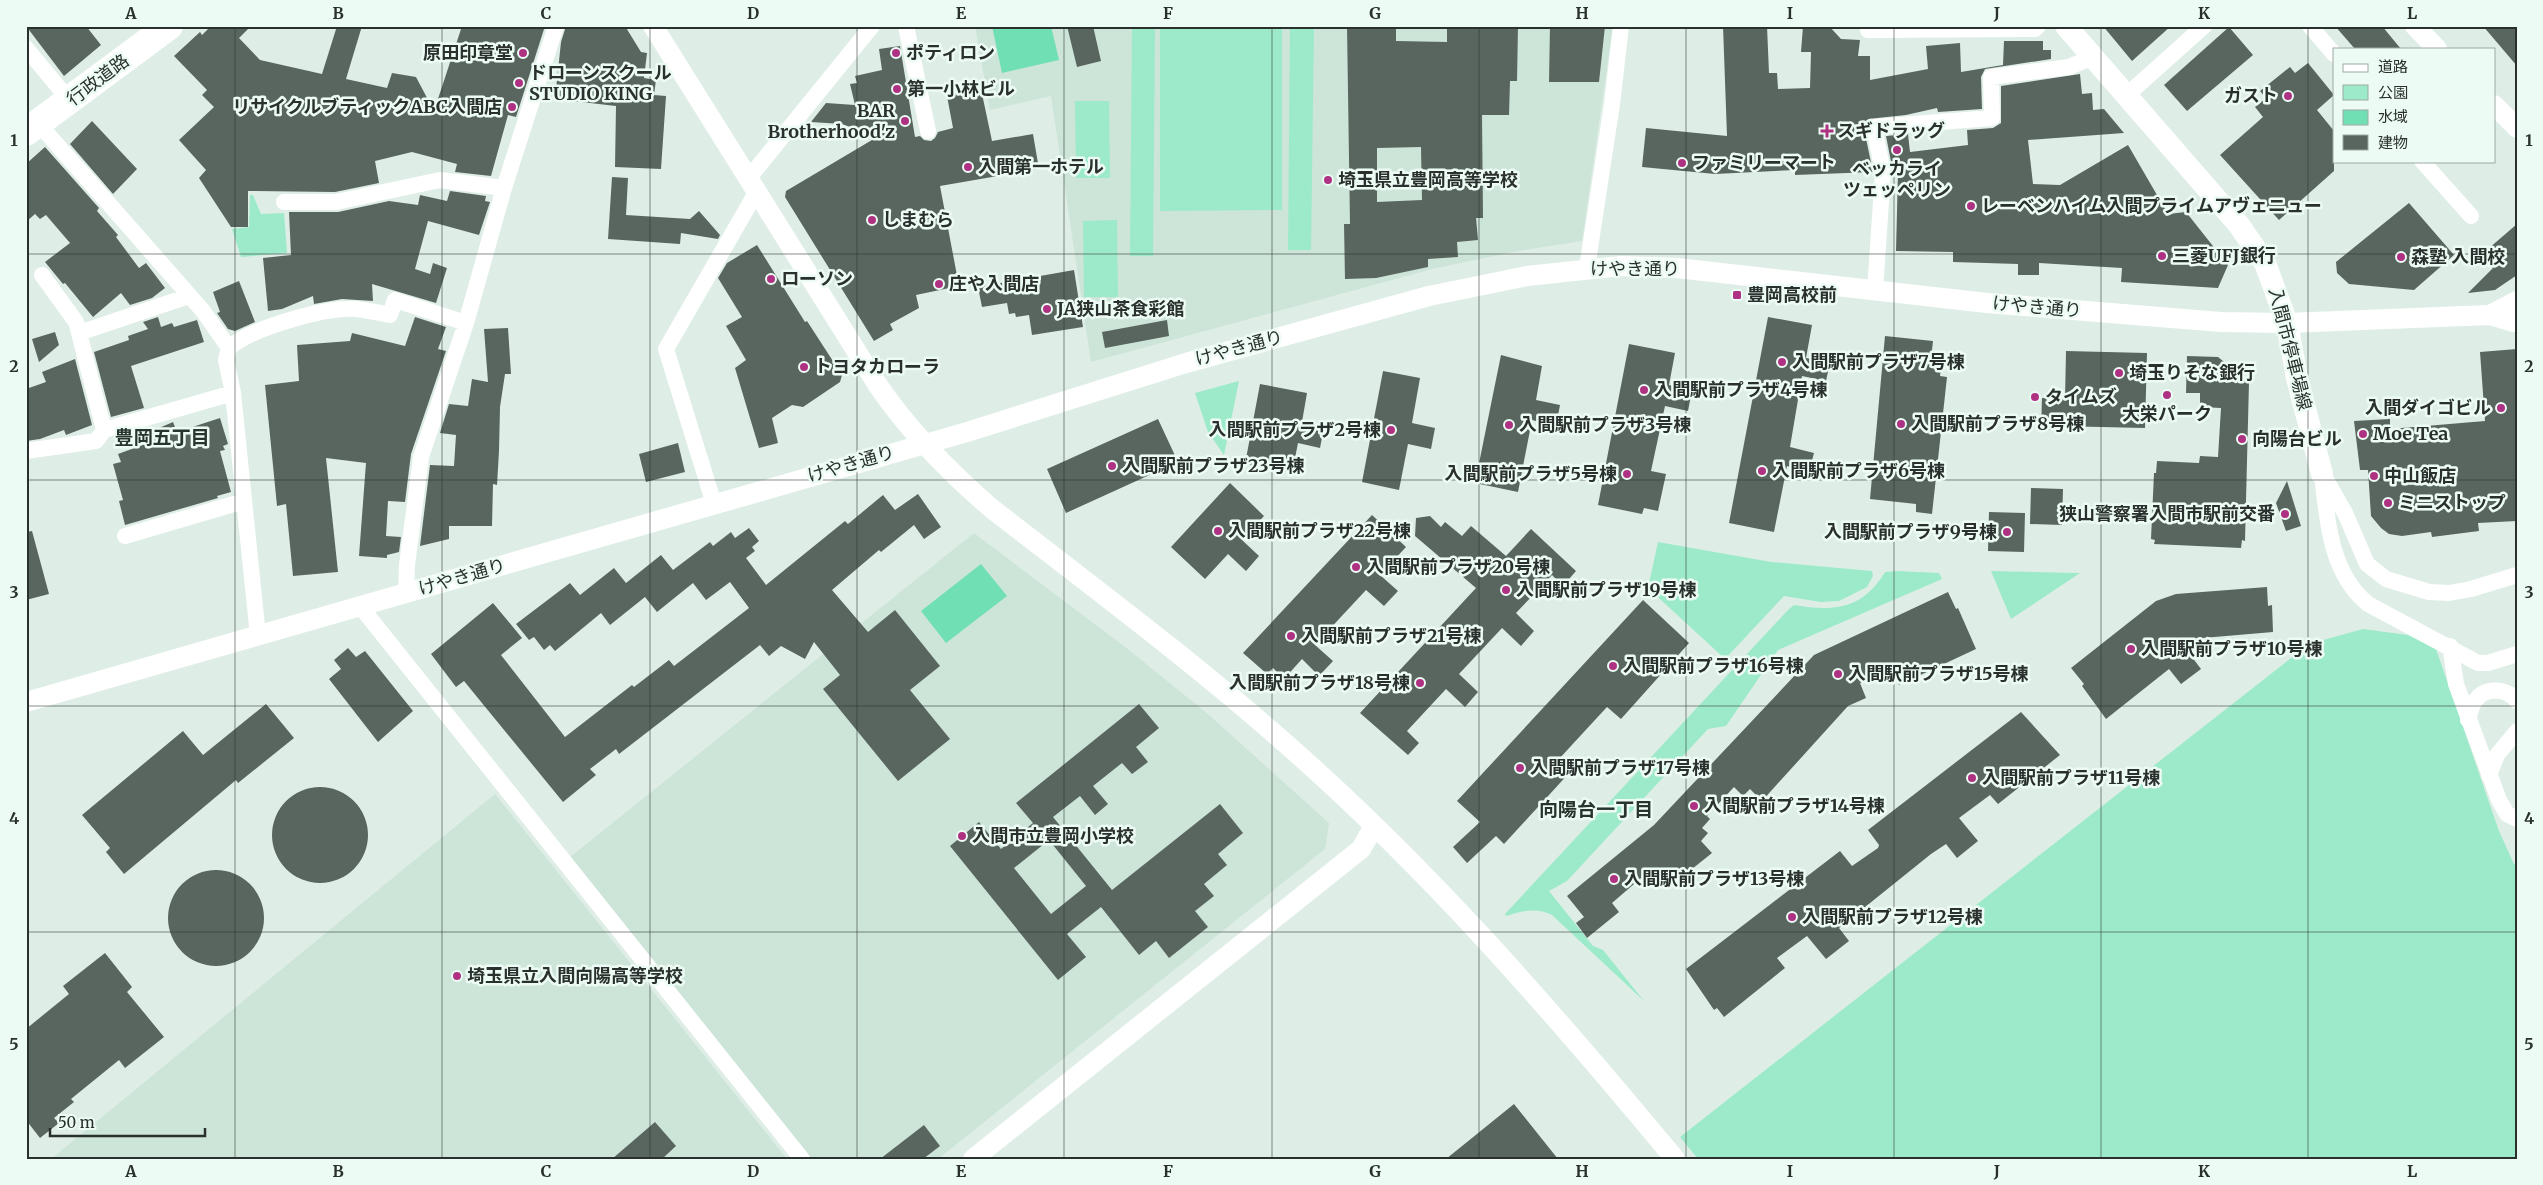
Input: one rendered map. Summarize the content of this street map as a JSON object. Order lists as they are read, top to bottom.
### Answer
{
  "streets": {
    "highway": ["行政道路"],
    "main road": ["入間市停車場線"],
    "street": ["けやき通り"]
  },
  "crossings": [
    ["けやき通り", "入間市停車場線"]
  ],
  "districts": ["豊岡五丁目", "向陽台一丁目"],
  "places": {
    "other": [
      "原田印章堂",
      "ポティロン",
      "ドローンスクール STUDIO KING",
      "第一小林ビル",
      "ガスト",
      "リサイクルブティックABC入間店",
      "BAR Brotherhood'z",
      "ベッカライ ツェッペリン",
      "ファミリーマート",
      "入間第一ホテル",
      "埼玉県立豊岡高等学校",
      "レーベンハイム入間プライムアヴェニュー",
      "しまむら",
      "三菱UFJ銀行",
      "森塾 入間校",
      "ローソン",
      "庄や入間店",
      "JA狭山茶食彩館",
      "入間駅前プラザ7号棟",
      "トヨタカローラ",
      "埼玉りそな銀行",
      "入間駅前プラザ4号棟",
      "大栄パーク",
      "タイムズ",
      "入間ダイゴビル",
      "入間駅前プラザ8号棟",
      "入間駅前プラザ3号棟",
      "入間駅前プラザ2号棟",
      "Moe Tea",
      "向陽台ビル",
      "入間駅前プラザ23号棟",
      "入間駅前プラザ6号棟",
      "入間駅前プラザ5号棟",
      "中山飯店",
      "ミニストップ",
      "狭山警察署入間市駅前交番",
      "入間駅前プラザ22号棟",
      "入間駅前プラザ9号棟",
      "入間駅前プラザ20号棟",
      "入間駅前プラザ19号棟",
      "入間駅前プラザ21号棟",
      "入間駅前プラザ10号棟",
      "入間駅前プラザ16号棟",
      "入間駅前プラザ15号棟",
      "入間駅前プラザ18号棟",
      "入間駅前プラザ17号棟",
      "入間駅前プラザ11号棟",
      "入間駅前プラザ14号棟",
      "入間市立豊岡小学校",
      "入間駅前プラザ13号棟",
      "入間駅前プラザ12号棟",
      "埼玉県立入間向陽高等学校"
    ],
    "health": ["スギドラッグ"],
    "transit": ["豊岡高校前"]
  },
  "legend": [
    "道路",
    "公園",
    "水域",
    "建物"
  ],
  "scale_bar": "50 m",
  "grid": {
    "columns": [
      "A",
      "B",
      "C",
      "D",
      "E",
      "F",
      "G",
      "H",
      "I",
      "J",
      "K",
      "L"
    ],
    "rows": [
      "1",
      "2",
      "3",
      "4",
      "5"
    ]
  }
}
